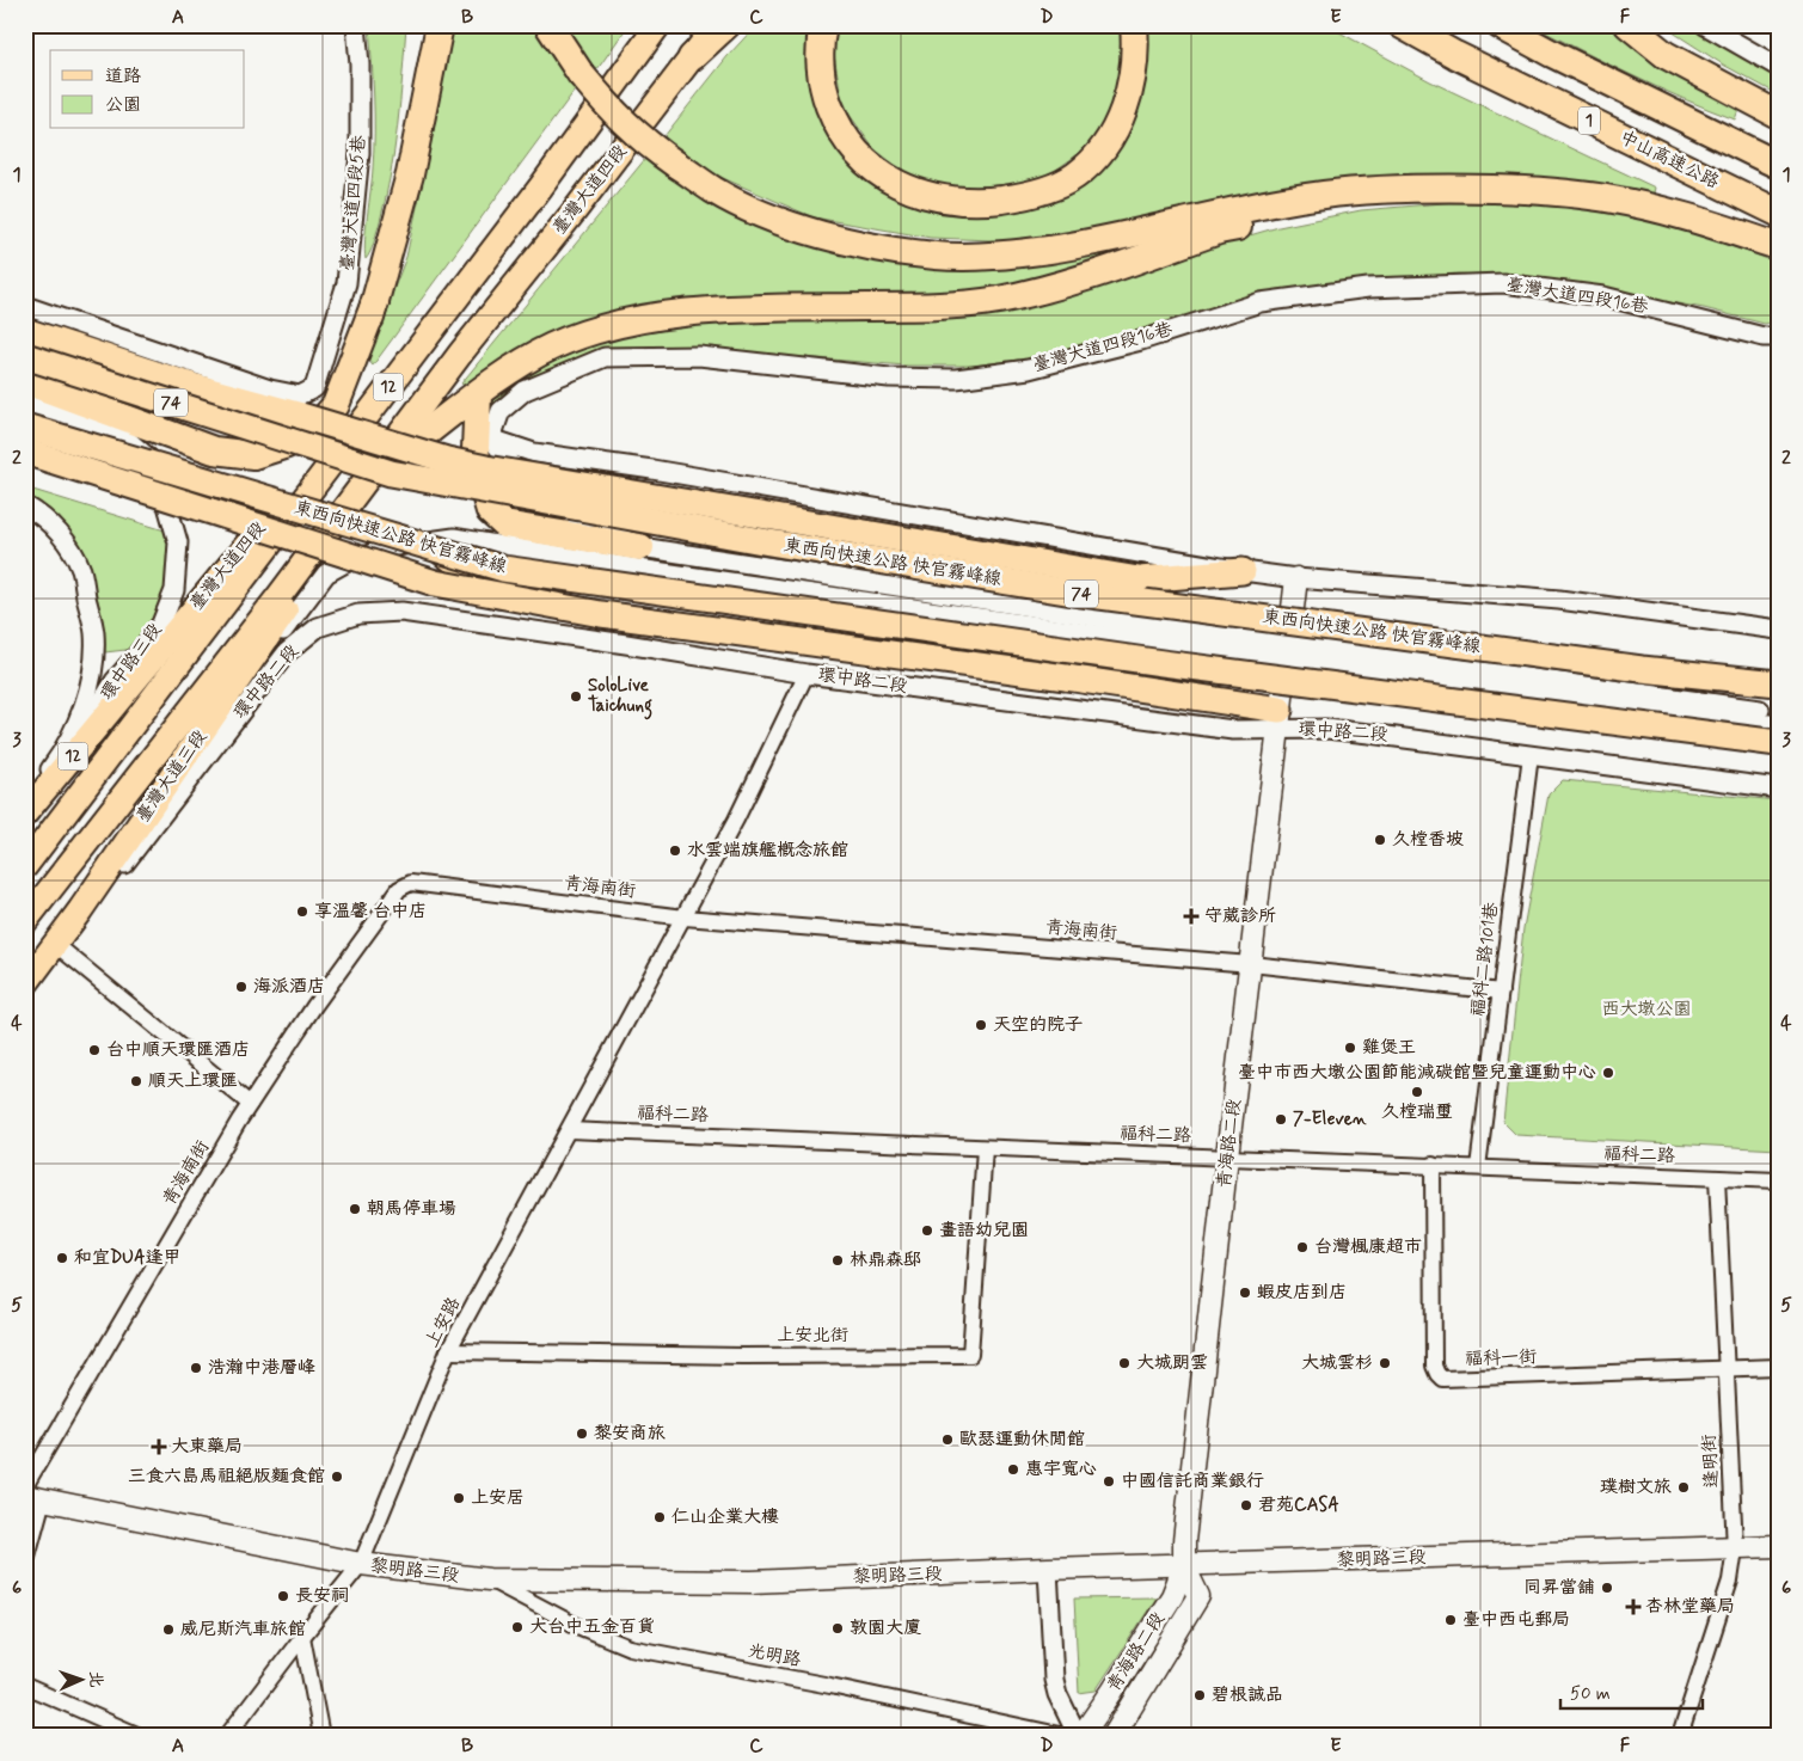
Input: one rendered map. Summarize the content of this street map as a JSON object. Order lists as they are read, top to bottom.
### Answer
{
  "streets": {
    "highway": [
      "1",
      "中山高速公路",
      "74",
      "東西向快速公路 快官霧峰線"
    ],
    "main road": [
      "臺灣大道四段",
      "12",
      "臺灣大道三段",
      "青海路二段",
      "黎明路三段"
    ],
    "street": [
      "臺灣大道四段5巷",
      "臺灣大道四段16巷",
      "環中路三段",
      "環中路二段",
      "青海南街",
      "福科二路101巷",
      "福科二路",
      "上安路",
      "上安北街",
      "福科一街",
      "逢明街",
      "光明路"
    ]
  },
  "crossings": [
    ["臺灣大道四段", "東西向快速公路 快官霧峰線"],
    ["臺灣大道四段", "臺灣大道三段"],
    ["74", "東西向快速公路 快官霧峰線"],
    ["環中路二段", "臺灣大道三段"],
    ["環中路二段", "福科二路101巷"],
    ["環中路二段", "青海路二段"],
    ["環中路二段", "上安路"],
    ["青海南街", "福科二路101巷"],
    ["青海南街", "青海路二段"],
    ["青海南街", "上安路"],
    ["福科二路101巷", "福科二路"],
    ["福科二路", "青海路二段"],
    ["福科二路", "上安路"],
    ["福科二路", "上安北街"],
    ["福科二路", "福科一街"],
    ["福科二路", "逢明街"],
    ["青海路二段", "黎明路三段"],
    ["上安路", "上安北街"],
    ["上安路", "黎明路三段"],
    ["福科一街", "逢明街"],
    ["逢明街", "黎明路三段"],
    ["黎明路三段", "光明路"]
  ],
  "parks": ["西大墩公園"],
  "places": {
    "other": [
      "SoloLive Taichung",
      "久樘香坡",
      "水雲端旗艦概念旅館",
      "享溫馨 台中店",
      "海派酒店",
      "天空的院子",
      "雞煲王",
      "台中順天環匯酒店",
      "臺中市西大墩公園節能減碳館暨兒童運動中心",
      "順天上環匯",
      "久樘瑞璽",
      "7-Eleven",
      "朝馬停車場",
      "畫語幼兒園",
      "台灣楓康超市",
      "和宜DUA逢甲",
      "林鼎森邸",
      "蝦皮店到店",
      "大城朗雲",
      "大城雲杉",
      "浩瀚中港層峰",
      "黎安商旅",
      "歐瑟運動休閒館",
      "惠宇寬心",
      "三食六島馬祖絕版麵食館",
      "中國信託商業銀行",
      "璞樹文旅",
      "上安居",
      "君苑CASA",
      "仁山企業大樓",
      "同昇當舖",
      "長安祠",
      "臺中西屯郵局",
      "大台中五金百貨",
      "敦園大廈",
      "威尼斯汽車旅館",
      "碧根誠品"
    ],
    "health": ["守葳診所", "大東藥局", "杏林堂藥局"]
  },
  "legend": ["道路", "公園"],
  "scale_bar": "50 m",
  "north": "right",
  "grid": {
    "columns": [
      "A",
      "B",
      "C",
      "D",
      "E",
      "F"
    ],
    "rows": [
      "1",
      "2",
      "3",
      "4",
      "5",
      "6"
    ]
  }
}
